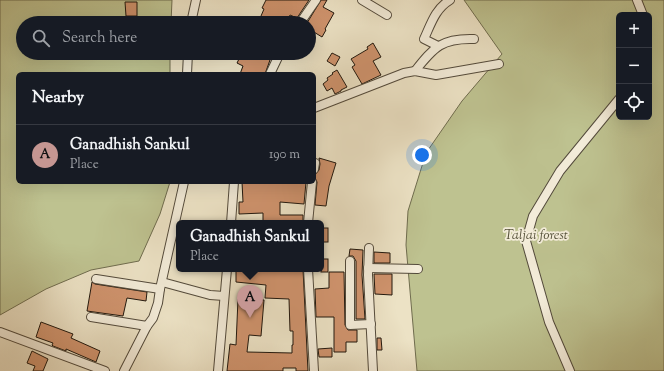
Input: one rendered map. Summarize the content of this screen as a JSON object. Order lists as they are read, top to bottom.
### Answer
{
  "parks": ["Taljai forest"],
  "page": {
    "map_buttons": ["+", "−"],
    "search": "Search here",
    "heading": "Nearby",
    "list": [
      {
        "mark": "A",
        "name": "Ganadhish Sankul",
        "note": "Place",
        "value": "190 m"
      }
    ],
    "popup": ["Ganadhish Sankul", "Place"],
    "pins": "A"
  }
}
